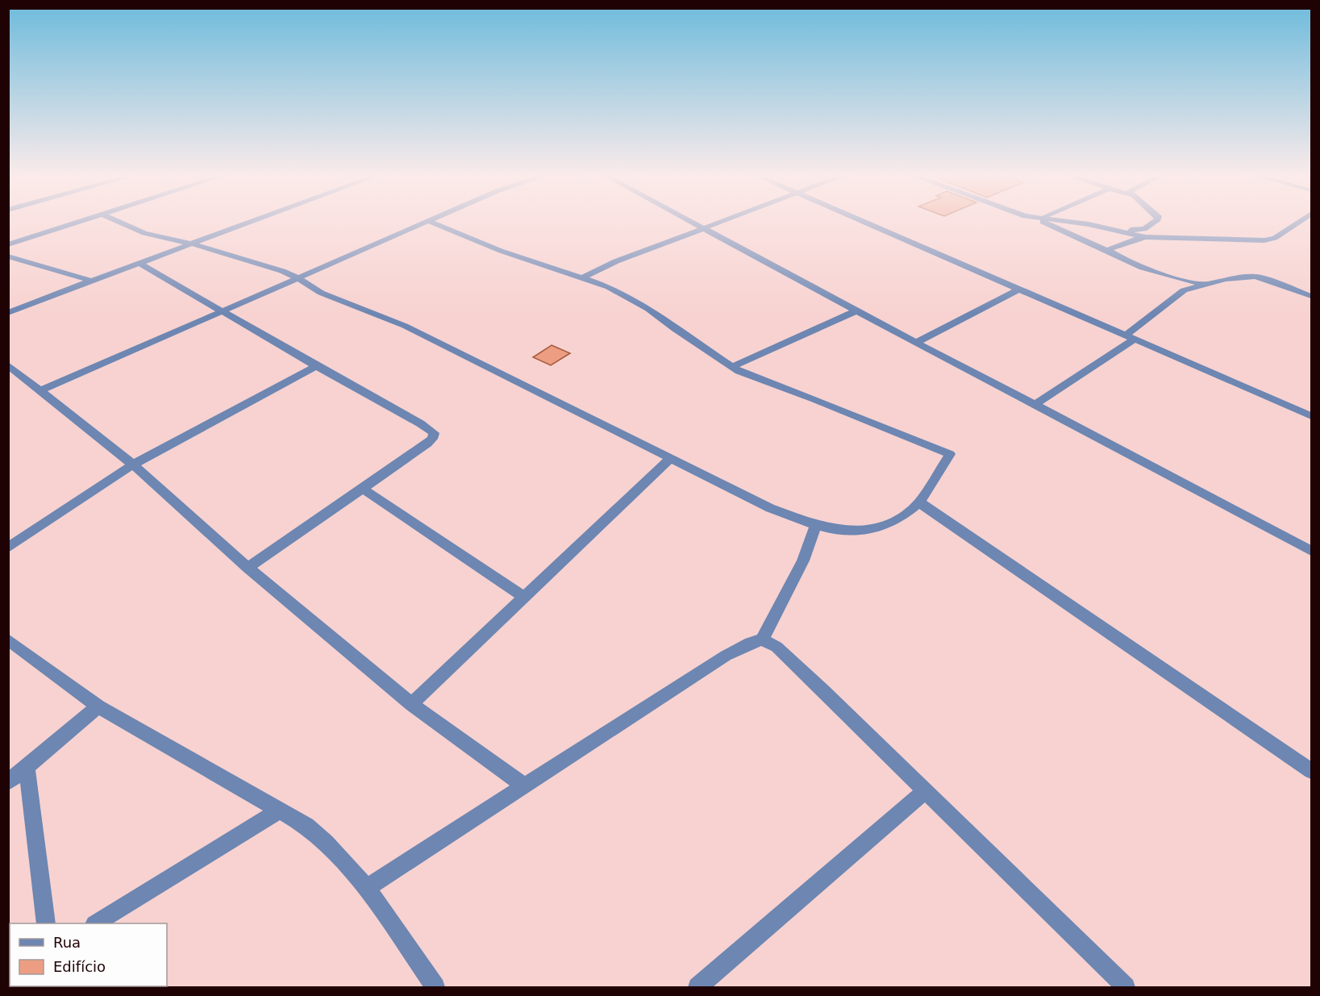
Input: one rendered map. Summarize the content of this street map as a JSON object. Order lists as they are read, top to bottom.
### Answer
{
  "legend": ["Rua", "Edifício"]
}
